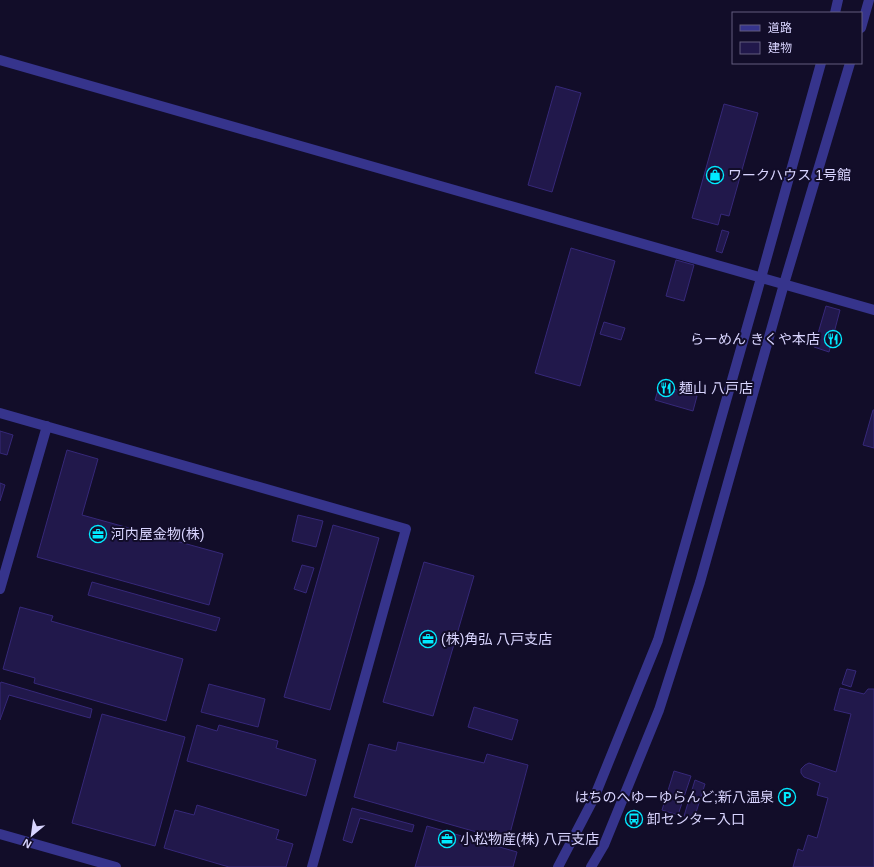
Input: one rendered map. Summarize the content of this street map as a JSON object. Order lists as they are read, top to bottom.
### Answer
{
  "places": {
    "shop": ["ワークハウス 1号館"],
    "restaurant": ["らーめん きくや本店", "麺山 八戸店"],
    "office": ["河内屋金物(株)", "(株)角弘 八戸支店", "小松物産(株) 八戸支店"],
    "parking": ["はちのへゆーゆらんど;新八温泉"],
    "bus stop": ["卸センター入口"]
  },
  "legend": ["道路", "建物"],
  "north": "bottom left"
}
